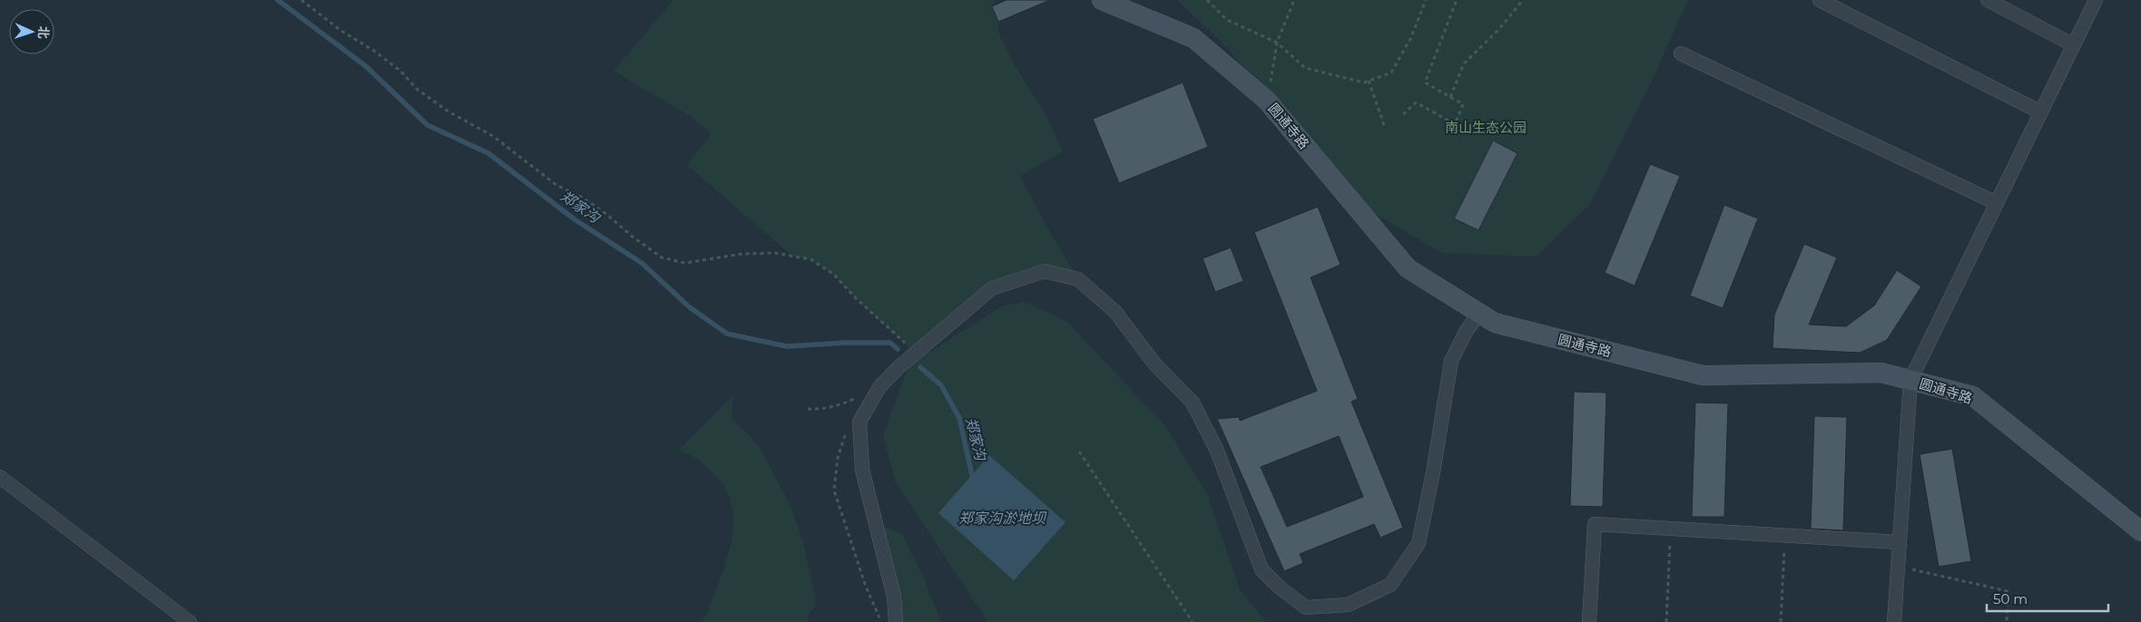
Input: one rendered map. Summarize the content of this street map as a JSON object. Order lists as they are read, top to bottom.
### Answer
{
  "streets": {
    "street": ["圆通寺路"]
  },
  "water": ["郑家沟", "郑家沟淤地坝"],
  "parks": ["南山生态公园"],
  "scale_bar": "50 m",
  "north": "right"
}
